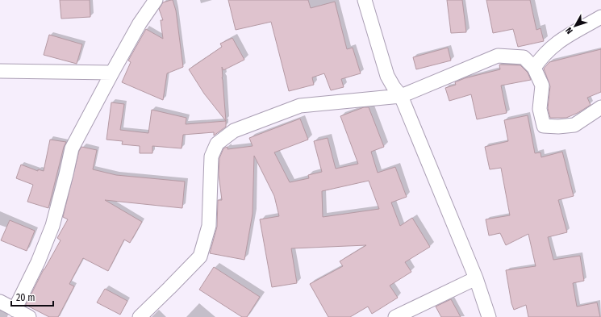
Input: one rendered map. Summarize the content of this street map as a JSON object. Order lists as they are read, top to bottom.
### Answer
{
  "scale_bar": "20 m",
  "north": "bottom left"
}
